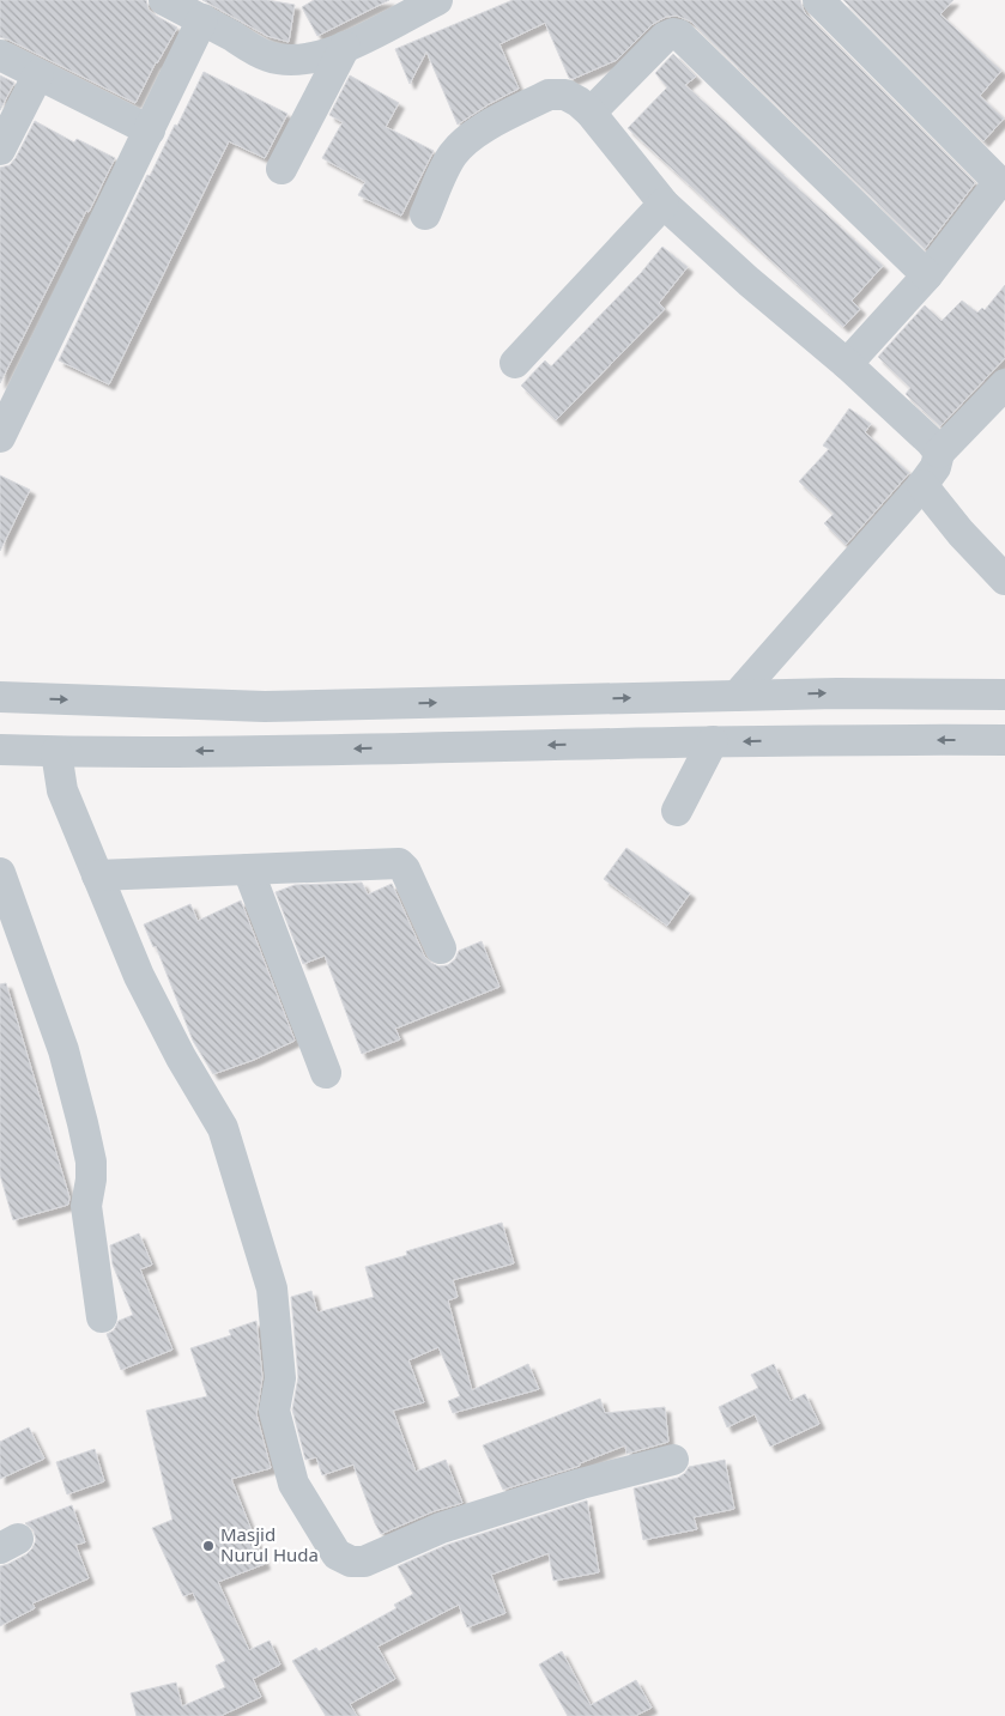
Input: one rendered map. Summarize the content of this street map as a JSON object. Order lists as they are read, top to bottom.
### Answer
{
  "places": ["Masjid Nurul Huda"]
}
